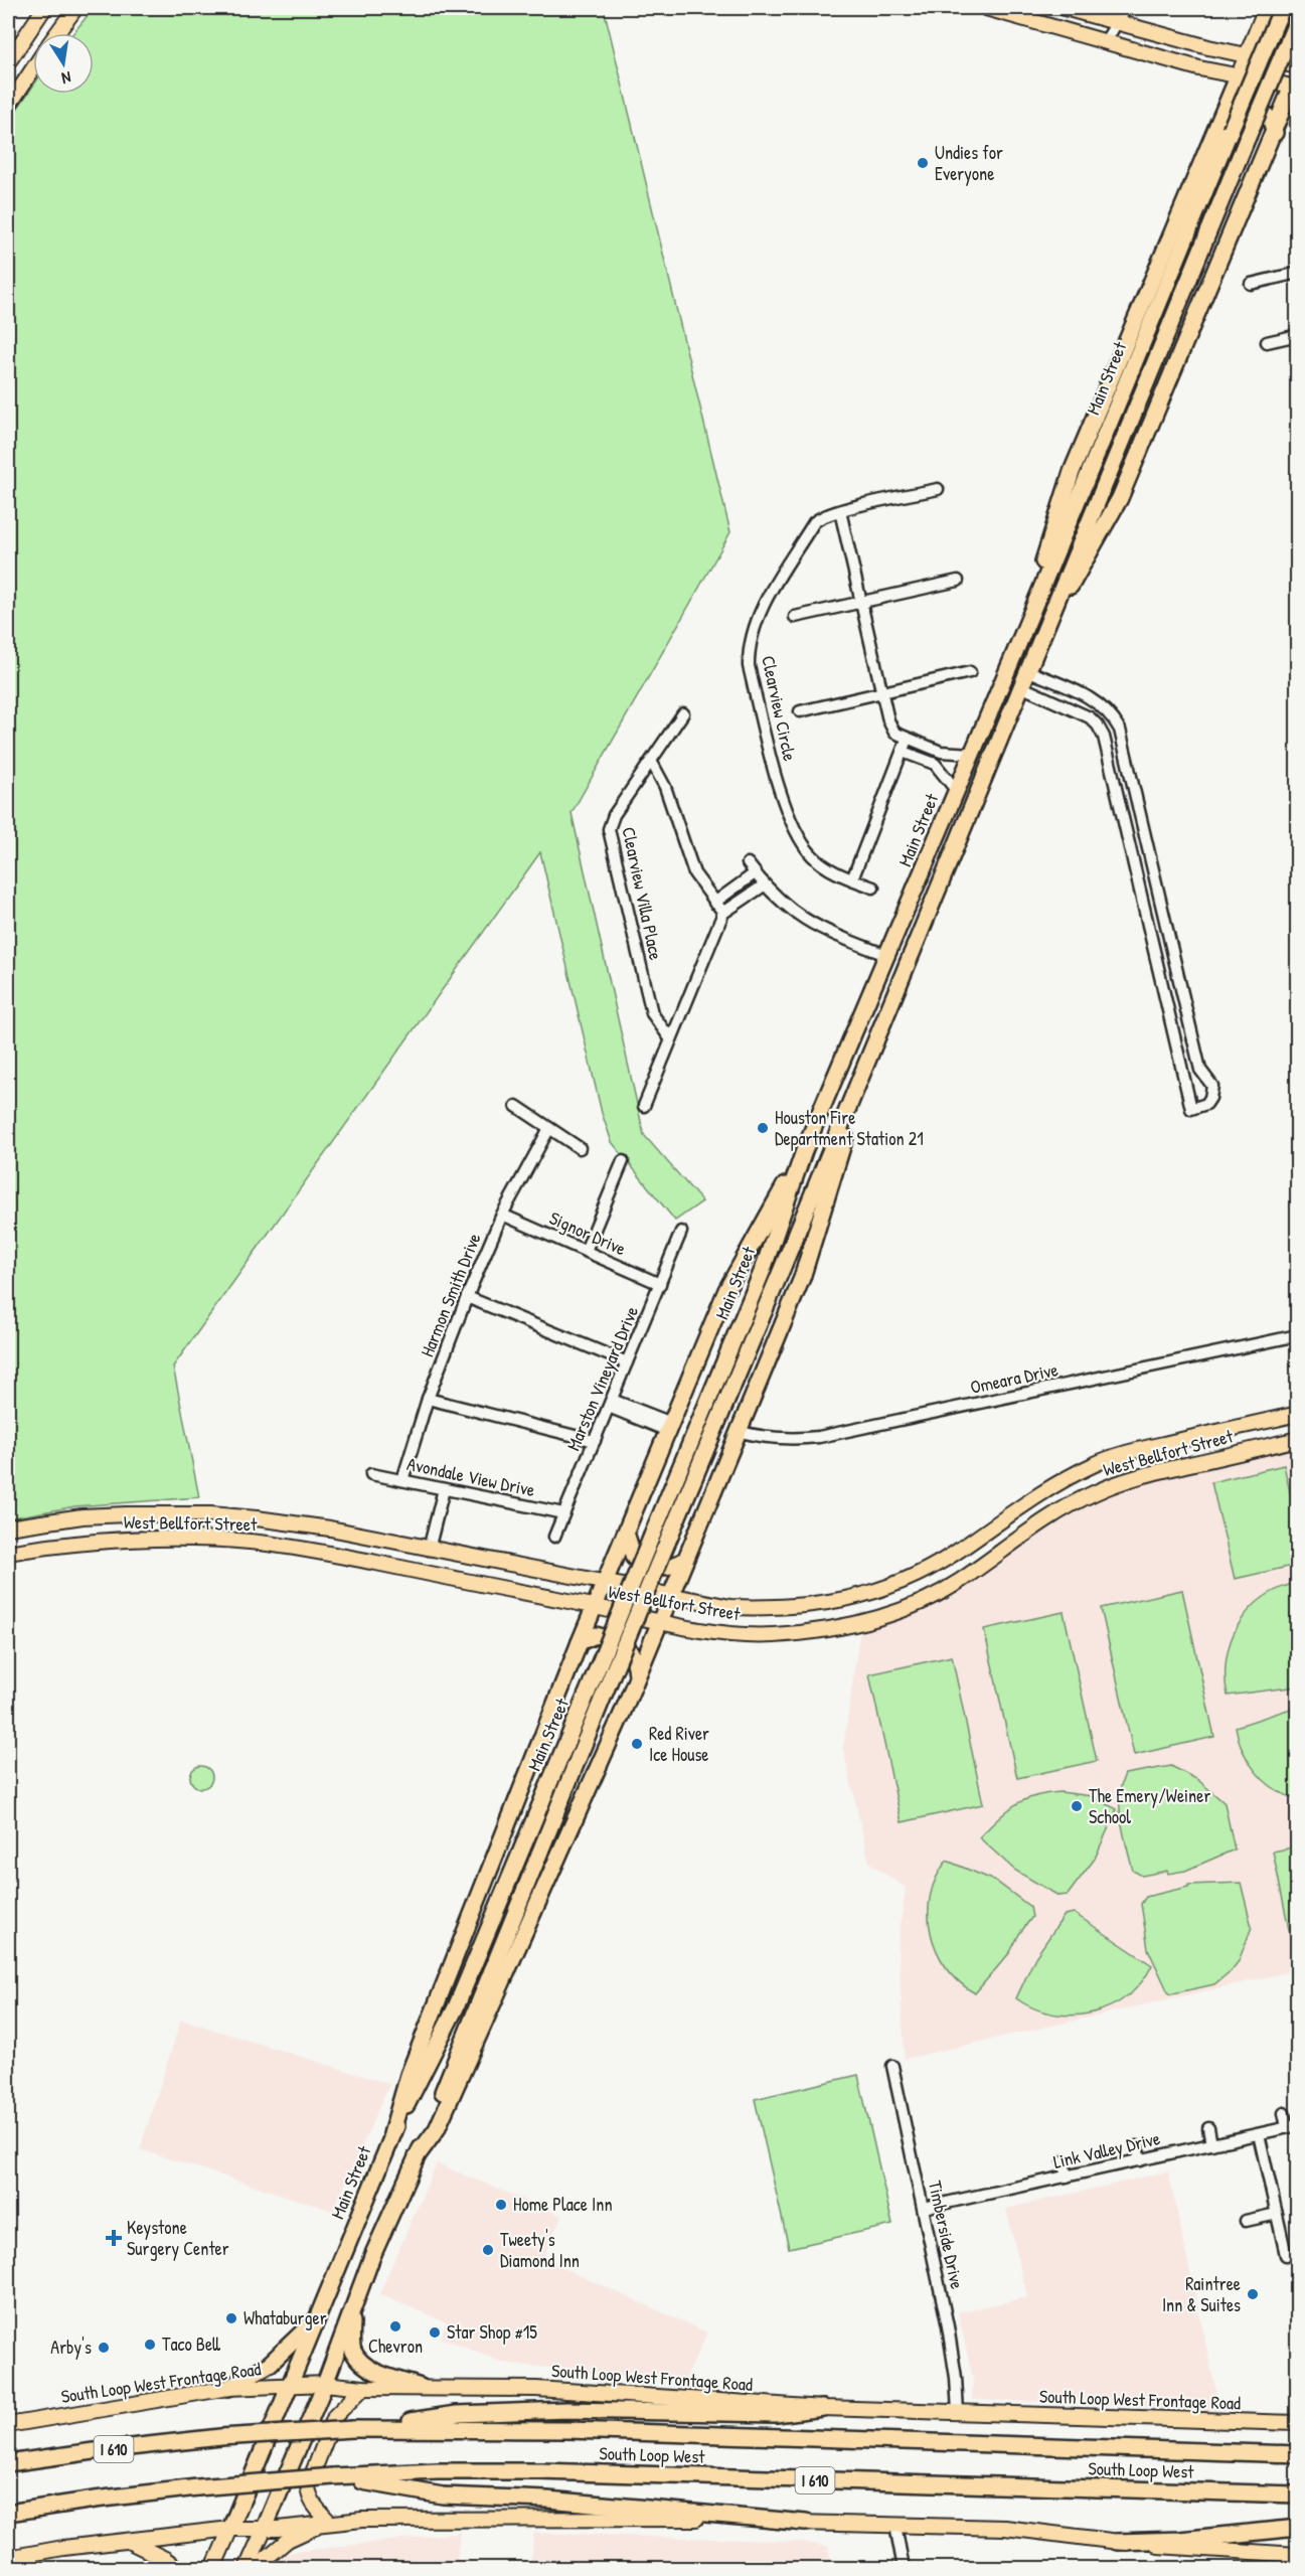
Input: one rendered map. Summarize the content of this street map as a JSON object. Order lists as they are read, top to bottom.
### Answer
{
  "streets": {
    "highway": ["Main Street", "I 610", "South Loop West"],
    "main road": ["West Bellfort Street", "South Loop West Frontage Road"],
    "street": [
      "Clearview Circle",
      "Clearview Villa Place",
      "Signor Drive",
      "Harmon Smith Drive",
      "Marston Vineyard Drive",
      "Omeara Drive",
      "Avondale View Drive",
      "Link Valley Drive",
      "Timberside Drive"
    ]
  },
  "crossings": [
    ["Main Street", "South Loop West Frontage Road"],
    ["Signor Drive", "Harmon Smith Drive"],
    ["Signor Drive", "Marston Vineyard Drive"],
    ["Harmon Smith Drive", "Avondale View Drive"],
    ["Marston Vineyard Drive", "Avondale View Drive"],
    ["Link Valley Drive", "Timberside Drive"],
    ["Timberside Drive", "South Loop West Frontage Road"]
  ],
  "places": {
    "other": [
      "Undies for Everyone",
      "Houston Fire Department Station 21",
      "Red River Ice House",
      "The Emery/Weiner School",
      "Home Place Inn",
      "Tweety's Diamond Inn",
      "Raintree Inn & Suites",
      "Whataburger",
      "Chevron",
      "Star Shop #15",
      "Taco Bell",
      "Arby's"
    ],
    "health": ["Keystone Surgery Center"]
  },
  "north": "bottom"
}
